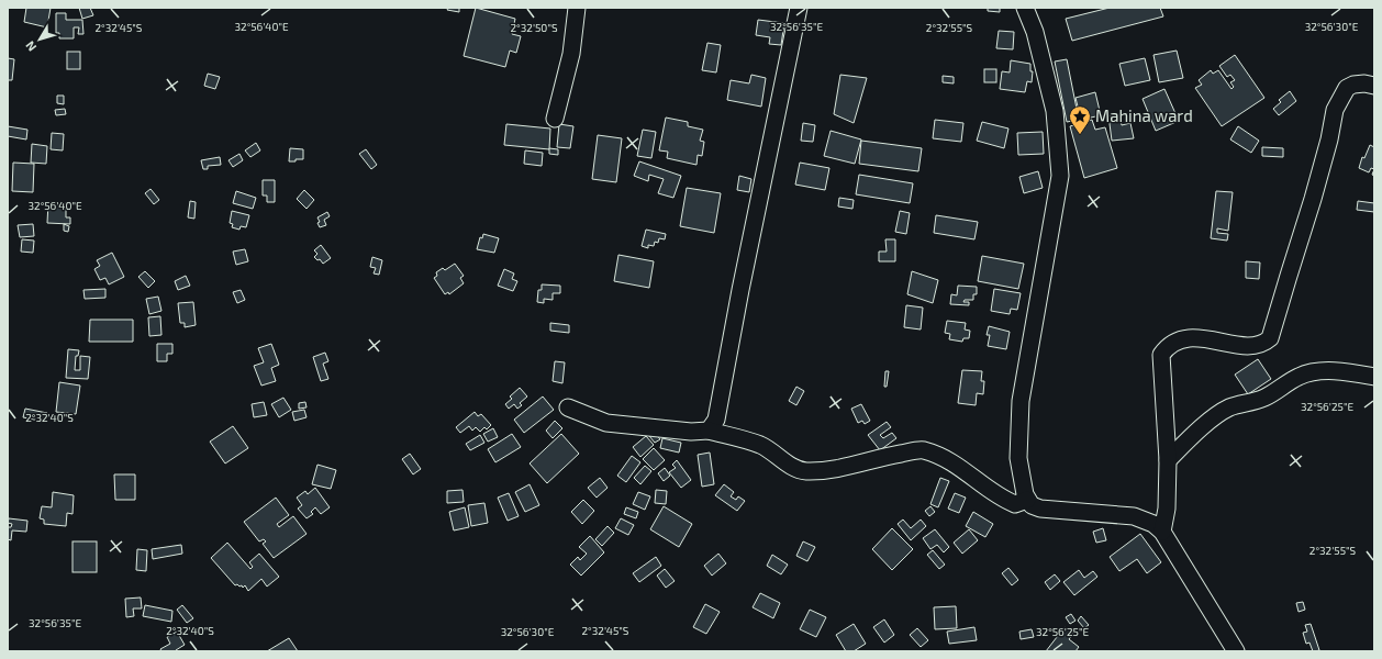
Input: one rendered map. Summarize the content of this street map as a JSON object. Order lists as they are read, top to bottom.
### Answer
{
  "places": {
    "place": ["Mahina ward"]
  },
  "north": "bottom left",
  "coordinates": [
    "32°56'30\"E",
    "32°56'40\"E",
    "32°56'35\"E",
    "2°32'45\"S",
    "2°32'50\"S",
    "2°32'55\"S",
    "32°56'25\"E",
    "2°32'40\"S"
  ]
}
